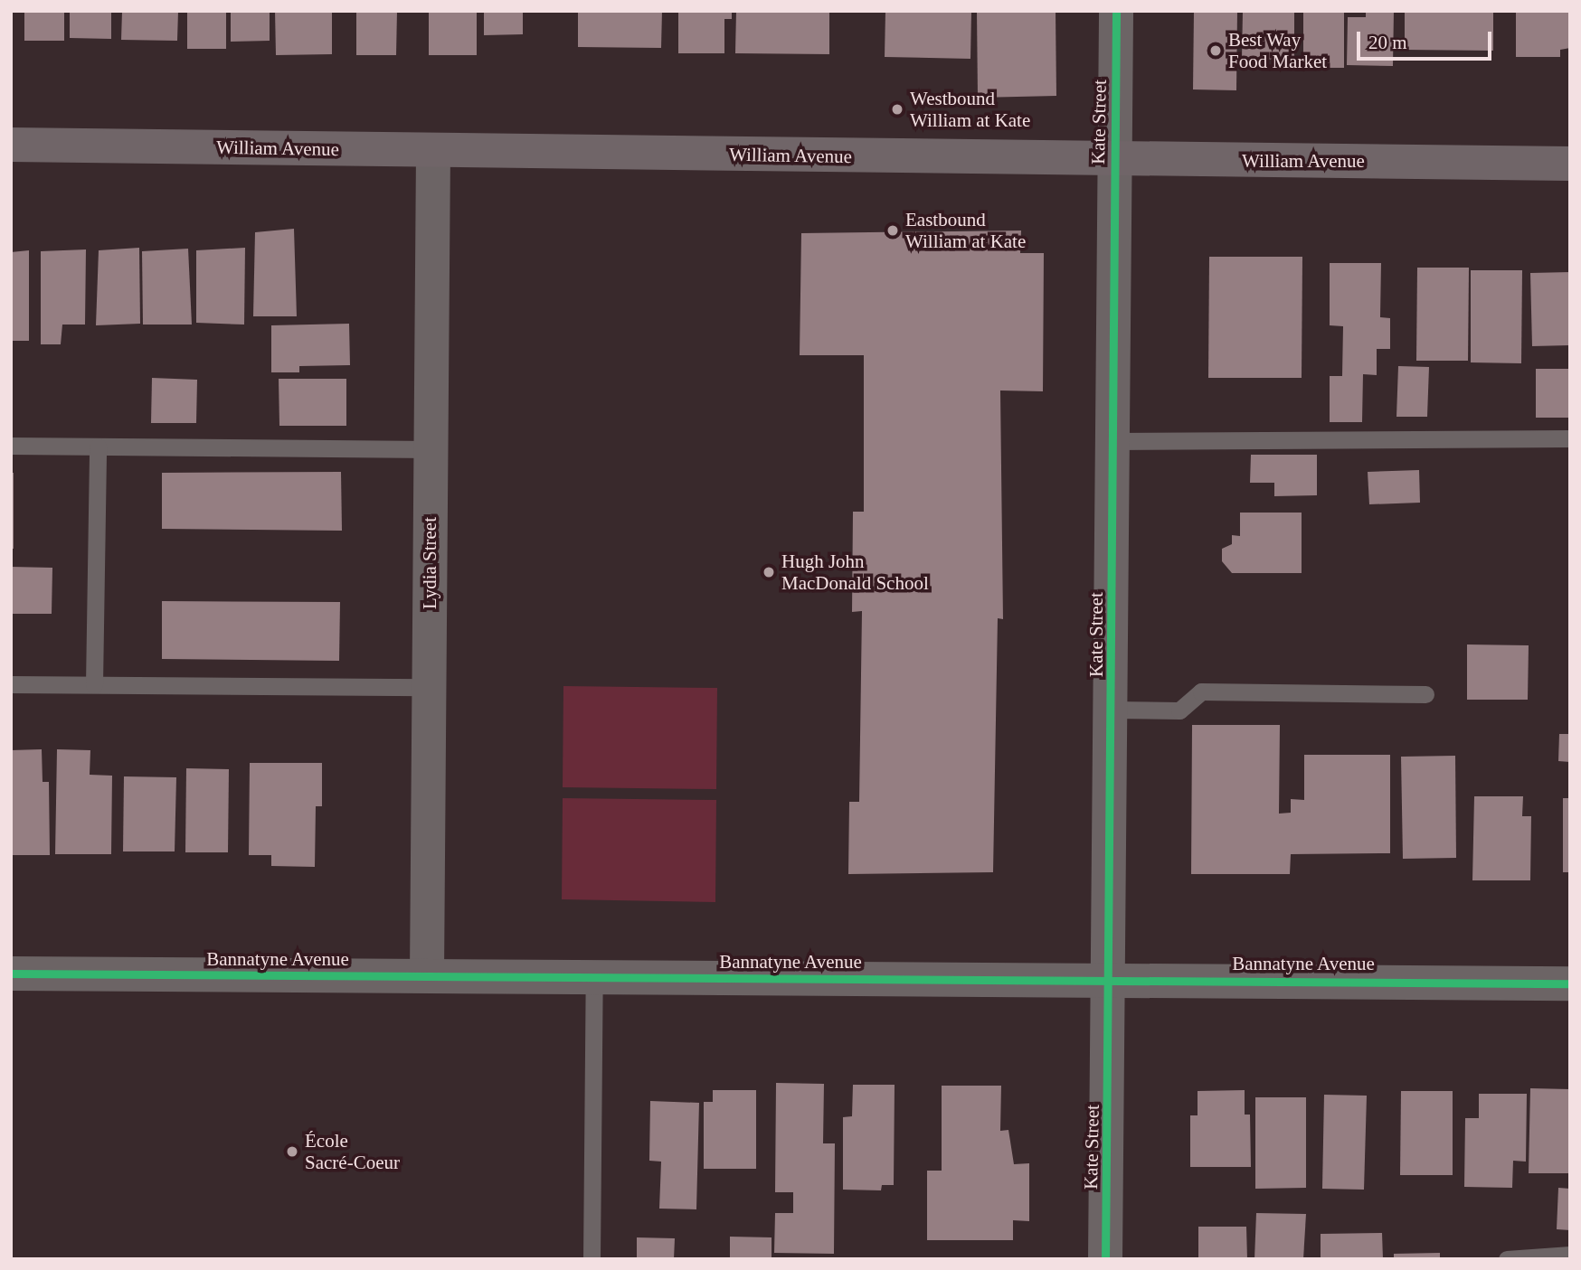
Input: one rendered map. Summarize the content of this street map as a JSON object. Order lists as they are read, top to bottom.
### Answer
{
  "streets": {
    "main road": ["William Avenue"],
    "street": ["Kate Street", "Lydia Street", "Bannatyne Avenue"]
  },
  "crossings": [
    ["Kate Street", "William Avenue"],
    ["Kate Street", "Bannatyne Avenue"],
    ["William Avenue", "Lydia Street"],
    ["Lydia Street", "Bannatyne Avenue"]
  ],
  "places": [
    "Best Way Food Market",
    "Westbound William at Kate",
    "Eastbound William at Kate",
    "Hugh John MacDonald School",
    "École Sacré-Coeur"
  ],
  "scale_bar": "20 m"
}
